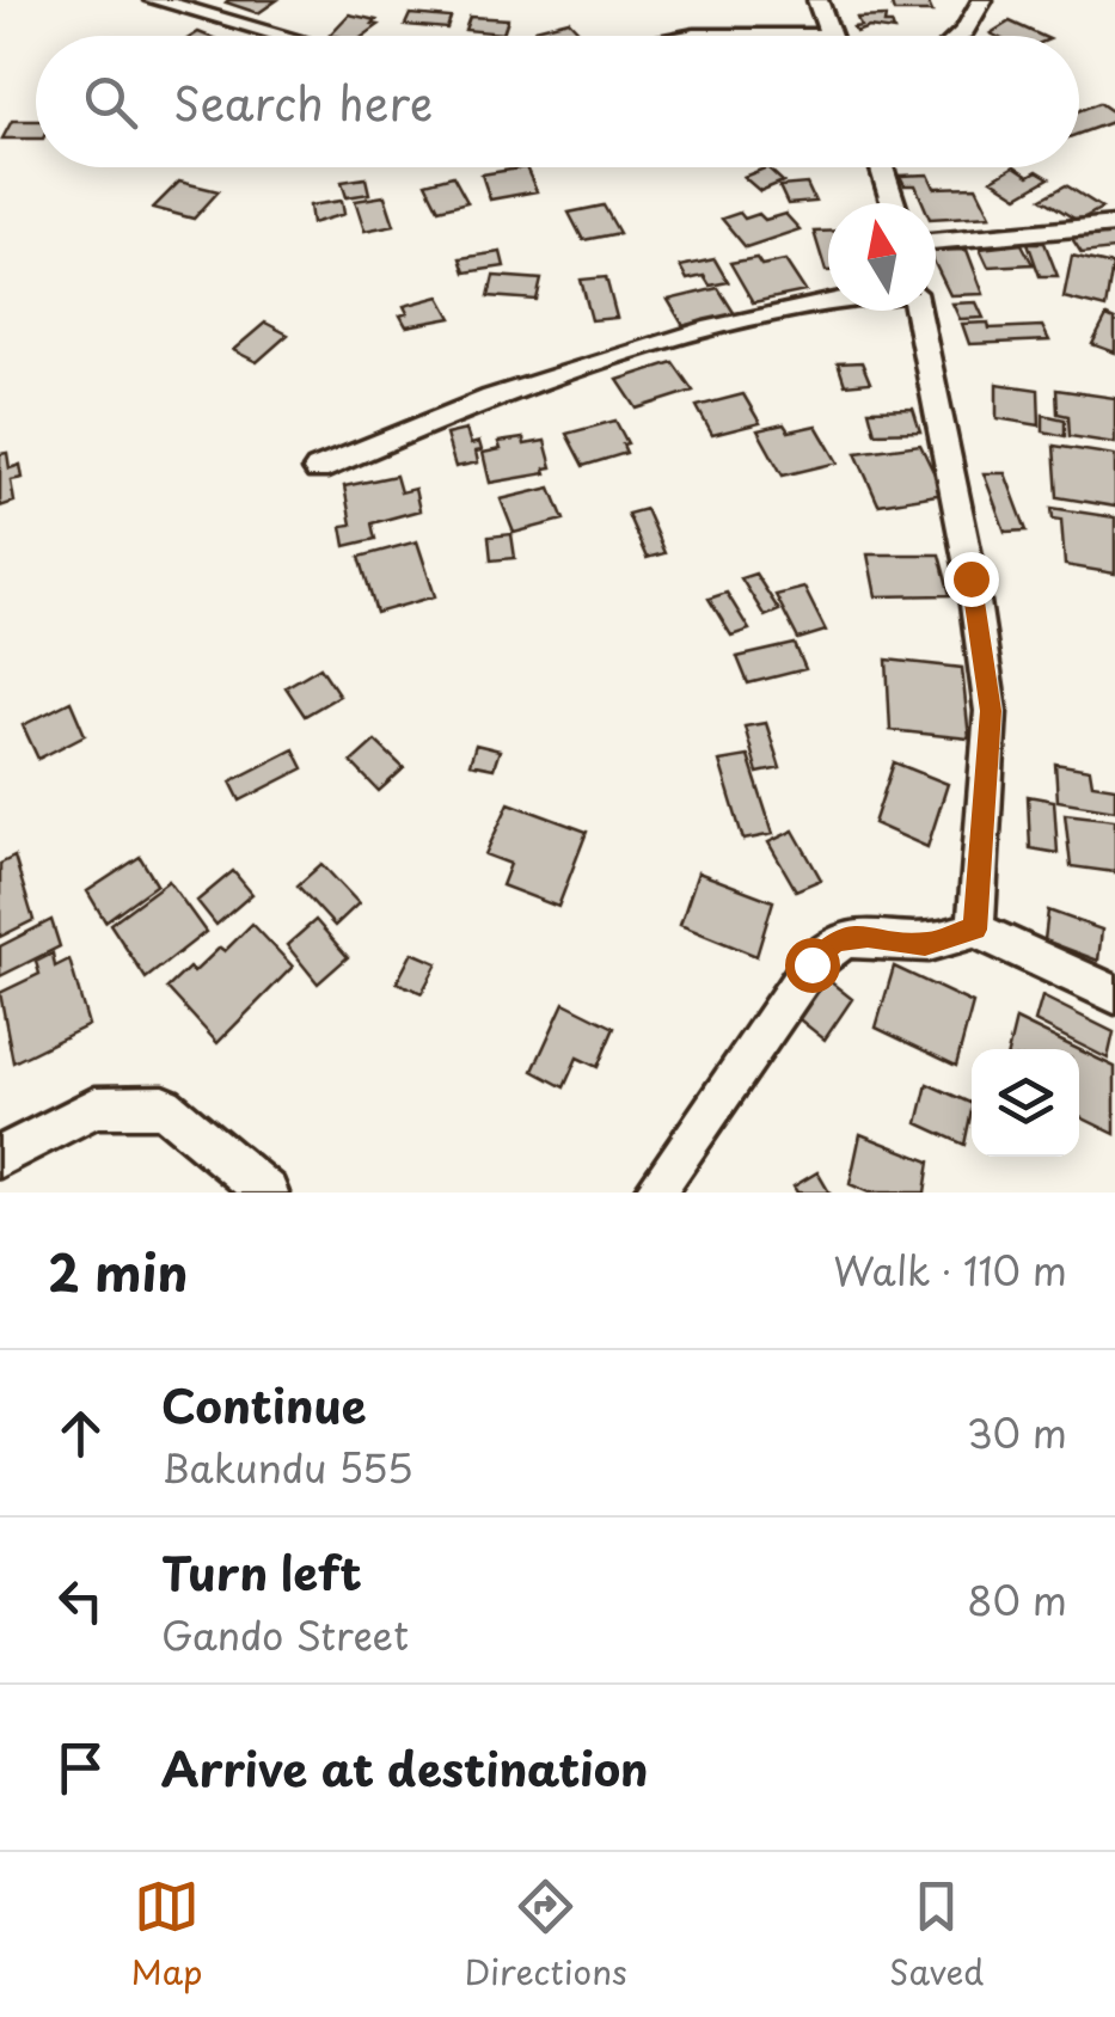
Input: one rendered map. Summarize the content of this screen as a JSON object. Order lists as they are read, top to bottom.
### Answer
{
  "north": "top",
  "page": {
    "search": "Search here",
    "heading": ["2 min", "Walk · 110 m"],
    "list": [
      ["Continue", "Bakundu 555", "30 m"],
      ["Turn left", "Gando Street", "80 m"],
      "Arrive at destination"
    ],
    "nav": ["Map", "Directions", "Saved"]
  }
}
